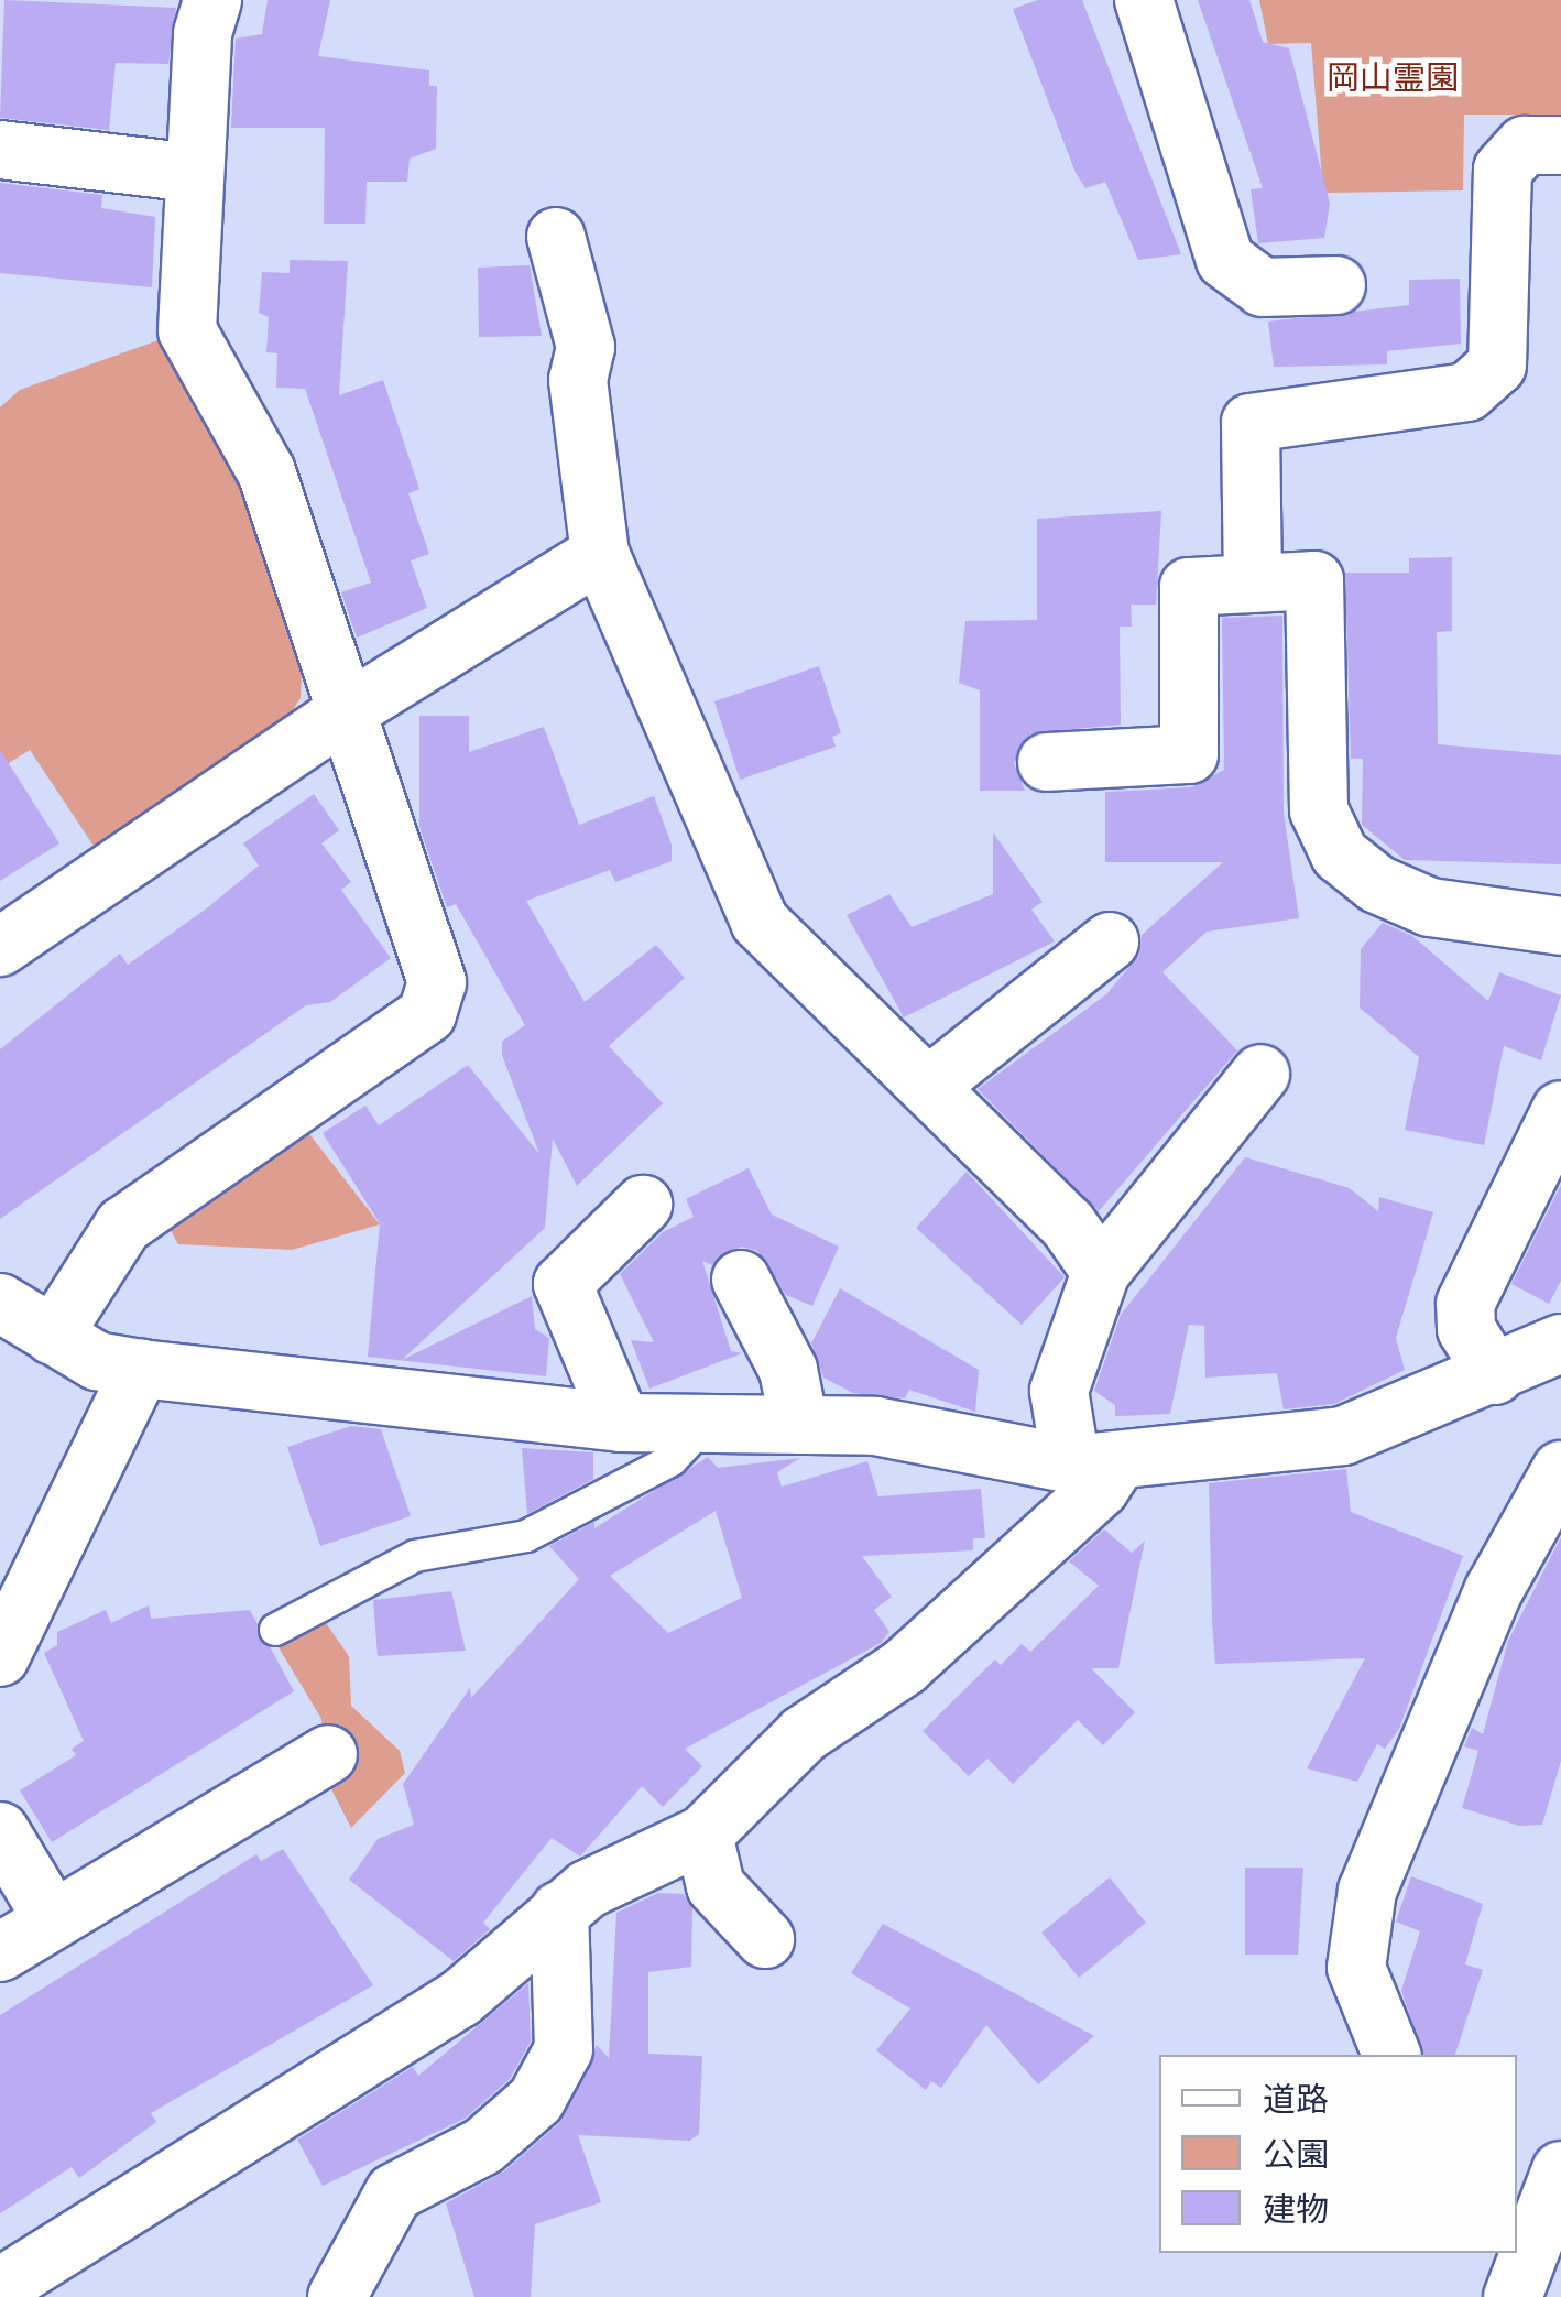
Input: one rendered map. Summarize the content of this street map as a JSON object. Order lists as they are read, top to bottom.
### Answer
{
  "parks": ["岡山霊園"],
  "legend": ["道路", "公園", "建物"]
}
